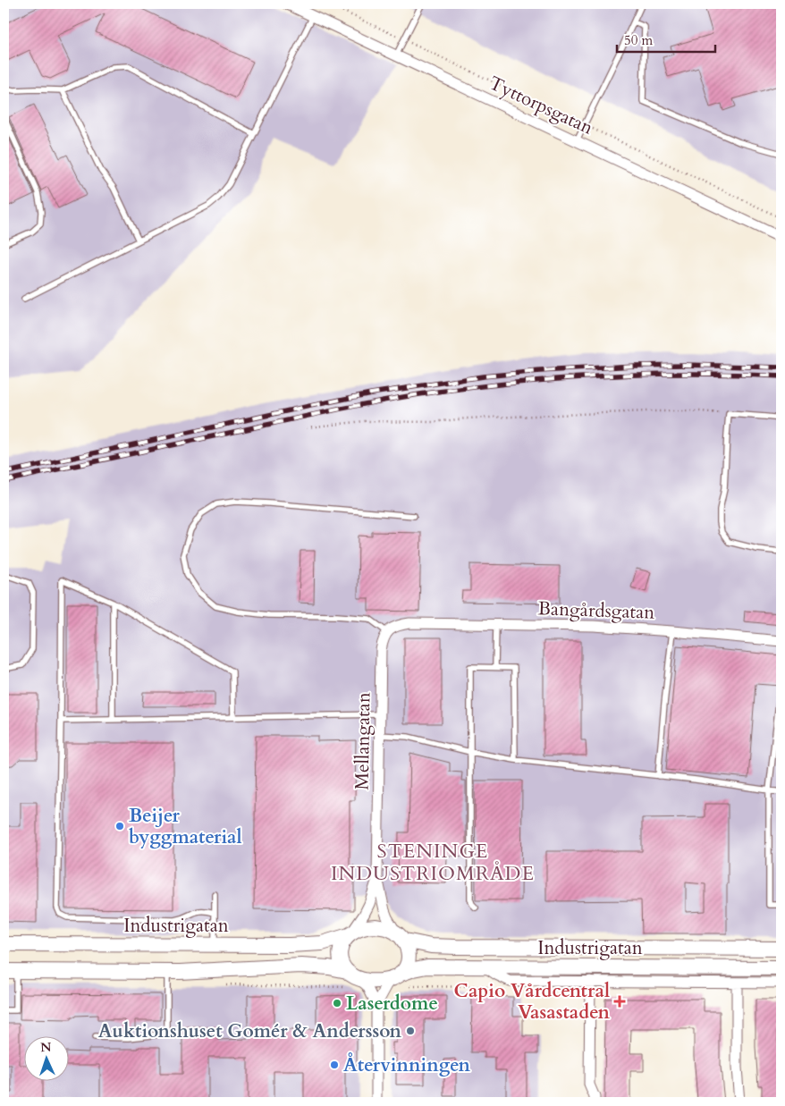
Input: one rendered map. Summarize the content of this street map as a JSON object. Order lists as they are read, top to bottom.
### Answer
{
  "streets": {
    "main road": ["Industrigatan"],
    "street": ["Tyttorpsgatan", "Bangårdsgatan", "Mellangatan"]
  },
  "crossings": [
    ["Bangårdsgatan", "Mellangatan"],
    ["Mellangatan", "Industrigatan"]
  ],
  "districts": ["STENINGE INDUSTRIOMRÅDE"],
  "places": {
    "other": [
      "Beijer byggmaterial",
      "Laserdome",
      "Auktionshuset Gomér & Andersson",
      "Återvinningen"
    ],
    "health": ["Capio Vårdcentral Vasastaden"]
  },
  "scale_bar": "50 m",
  "north": "top"
}
